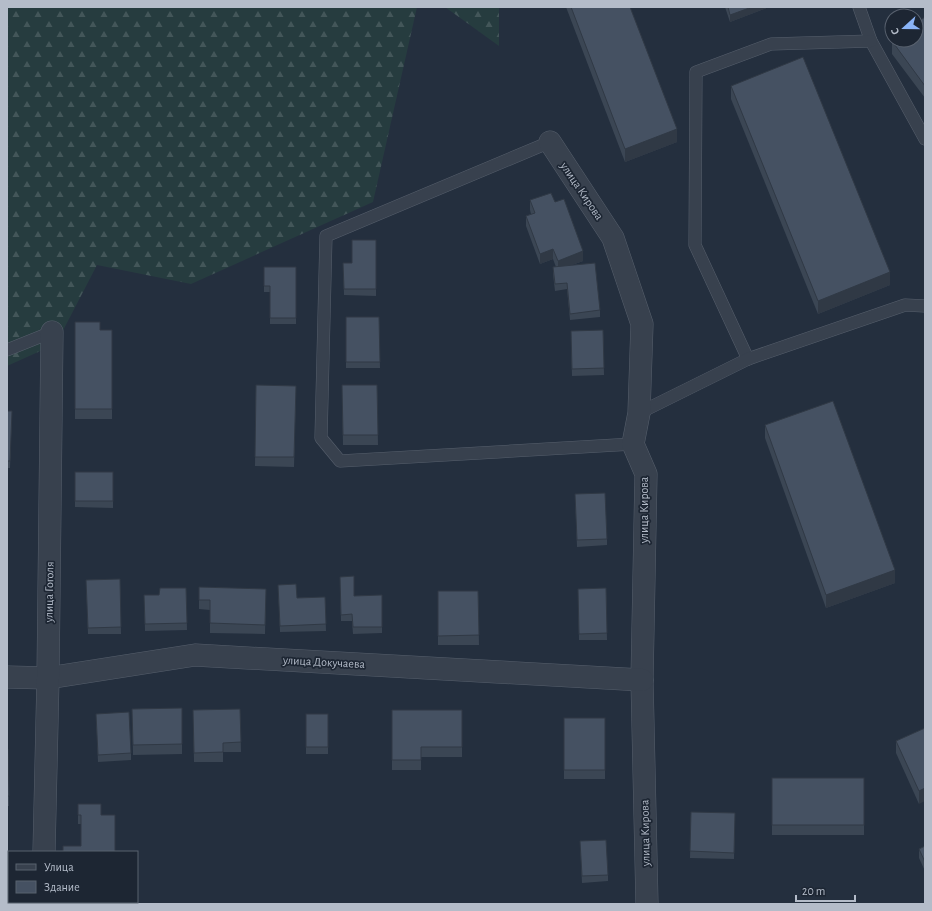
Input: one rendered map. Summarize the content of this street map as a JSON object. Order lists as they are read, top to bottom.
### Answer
{
  "streets": {
    "street": ["улица Кирова", "улица Гоголя", "улица Докучаева"]
  },
  "crossings": [
    ["улица Кирова", "улица Докучаева"],
    ["улица Гоголя", "улица Докучаева"]
  ],
  "legend": ["Улица", "Здание"],
  "scale_bar": "20 m",
  "north": "left"
}
